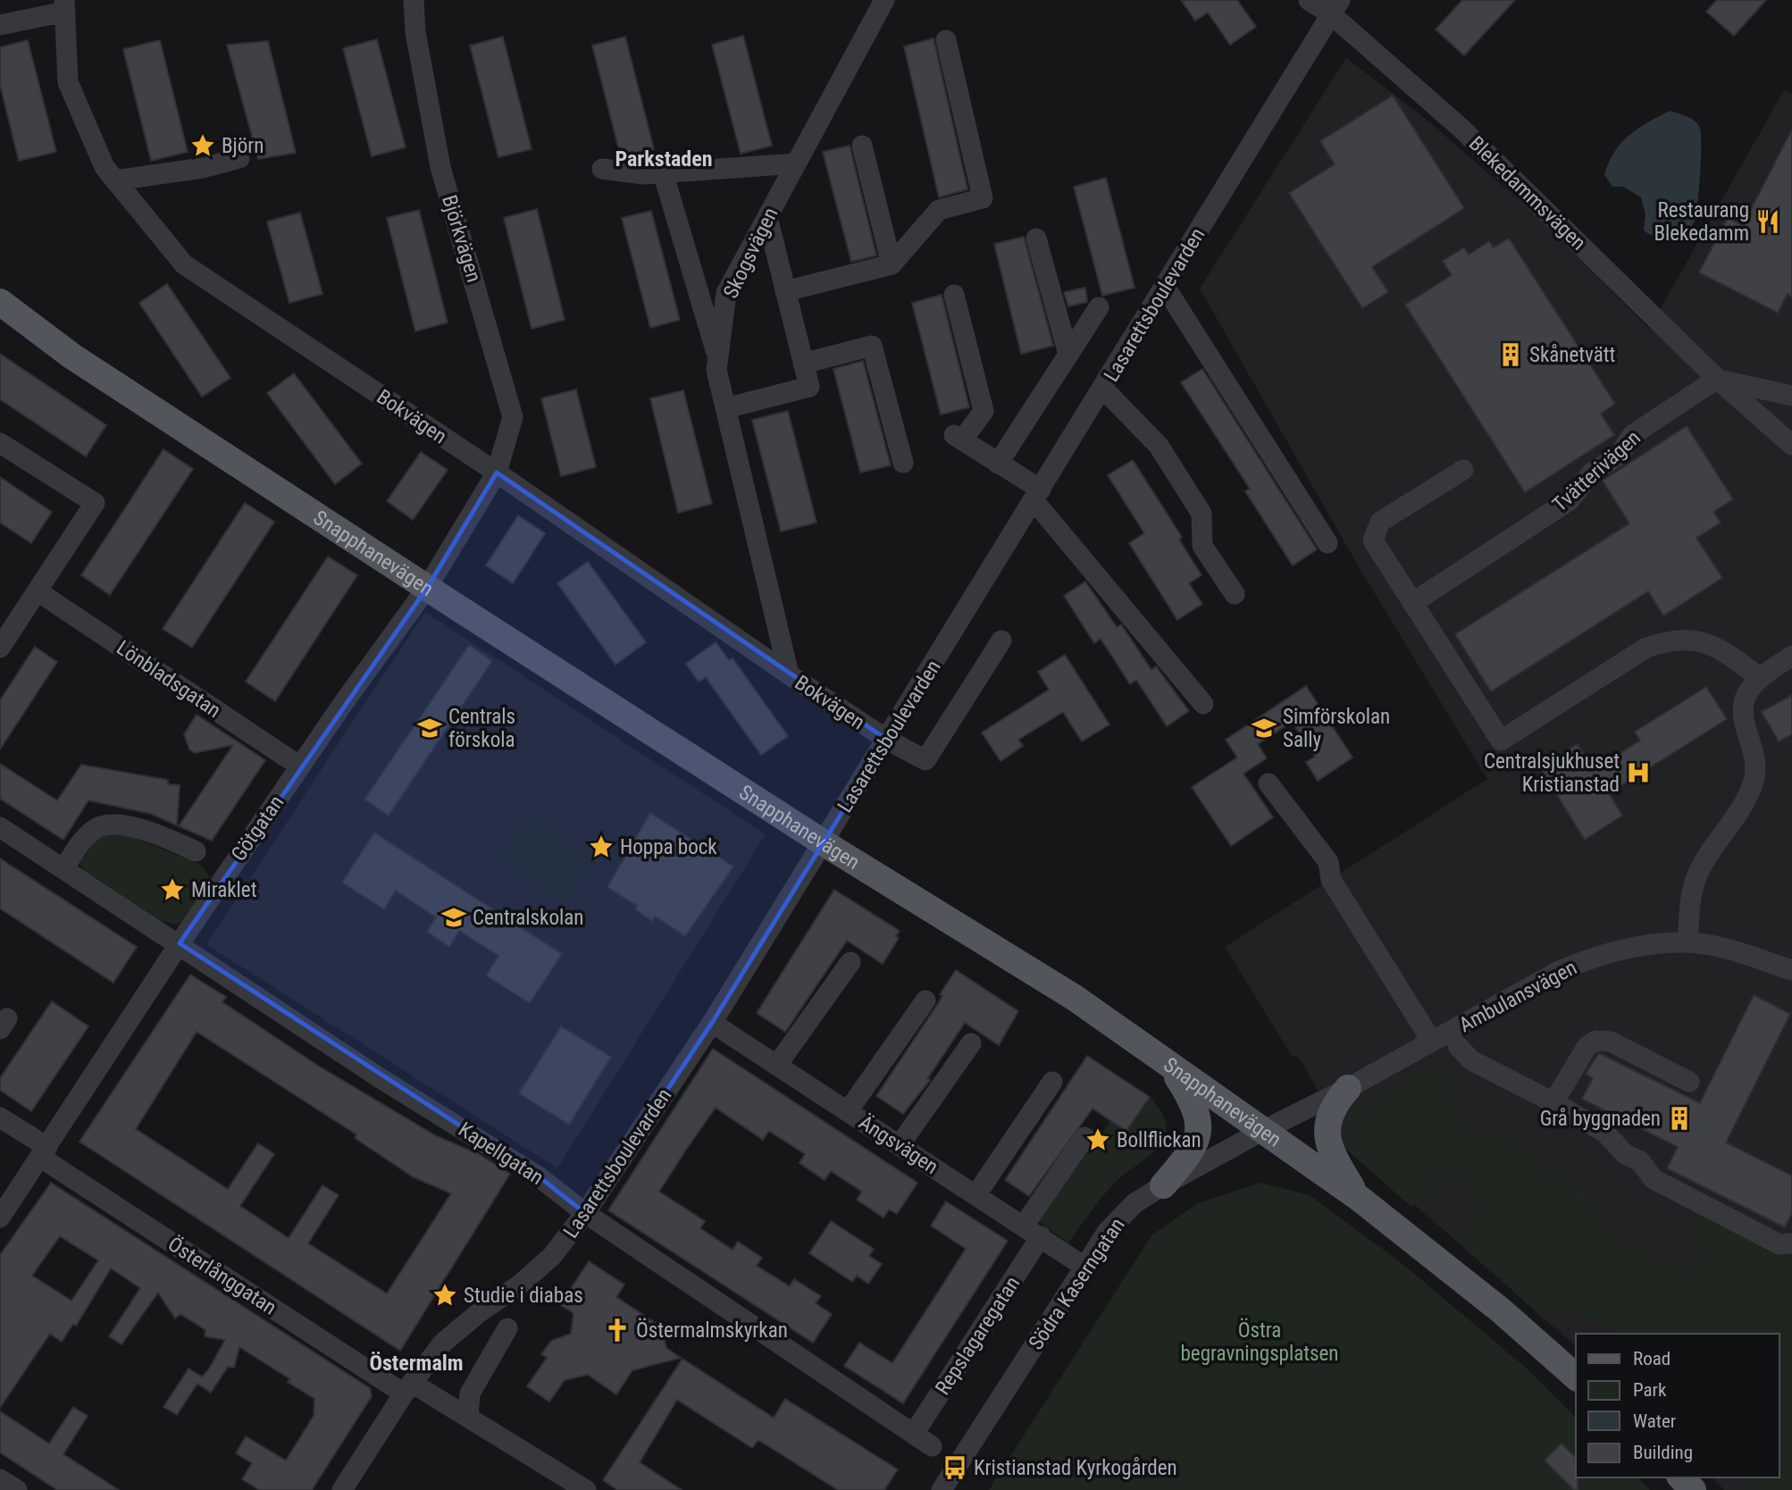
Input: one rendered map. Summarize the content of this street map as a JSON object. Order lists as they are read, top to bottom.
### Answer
{
  "streets": {
    "main road": ["Snapphanevägen"],
    "street": [
      "Blekedammsvägen",
      "Björkvägen",
      "Skogsvägen",
      "Lasarettsboulevarden",
      "Bokvägen",
      "Tvätterivägen",
      "Lönbladsgatan",
      "Götgatan",
      "Ambulansvägen",
      "Ängsvägen",
      "Kapellgatan",
      "Österlånggatan",
      "Södra Kaserngatan",
      "Repslagaregatan"
    ]
  },
  "crossings": [
    ["Blekedammsvägen", "Lasarettsboulevarden"],
    ["Blekedammsvägen", "Tvätterivägen"],
    ["Björkvägen", "Bokvägen"],
    ["Björkvägen", "Götgatan"],
    ["Skogsvägen", "Bokvägen"],
    ["Lasarettsboulevarden", "Bokvägen"],
    ["Lasarettsboulevarden", "Snapphanevägen"],
    ["Lasarettsboulevarden", "Ängsvägen"],
    ["Lasarettsboulevarden", "Kapellgatan"],
    ["Lasarettsboulevarden", "Österlånggatan"],
    ["Bokvägen", "Götgatan"],
    ["Snapphanevägen", "Götgatan"],
    ["Snapphanevägen", "Ambulansvägen"],
    ["Snapphanevägen", "Södra Kaserngatan"],
    ["Lönbladsgatan", "Götgatan"],
    ["Götgatan", "Kapellgatan"],
    ["Götgatan", "Österlånggatan"],
    ["Ambulansvägen", "Södra Kaserngatan"],
    ["Ängsvägen", "Södra Kaserngatan"],
    ["Ängsvägen", "Repslagaregatan"],
    ["Kapellgatan", "Repslagaregatan"]
  ],
  "districts": ["Parkstaden", "Östermalm"],
  "parks": ["Östra begravningsplatsen"],
  "places": {
    "place": [
      "Björn",
      "Hoppa bock",
      "Miraklet",
      "Bollflickan",
      "Studie i diabas"
    ],
    "restaurant": ["Restaurang Blekedamm"],
    "building": ["Skånetvätt", "Grå byggnaden"],
    "school or university": ["Centrals förskola", "Simförskolan Sally", "Centralskolan"],
    "hospital": ["Centralsjukhuset Kristianstad"],
    "church": ["Östermalmskyrkan"],
    "bus stop": ["Kristianstad Kyrkogården"]
  },
  "legend": [
    "Road",
    "Park",
    "Water",
    "Building"
  ]
}
